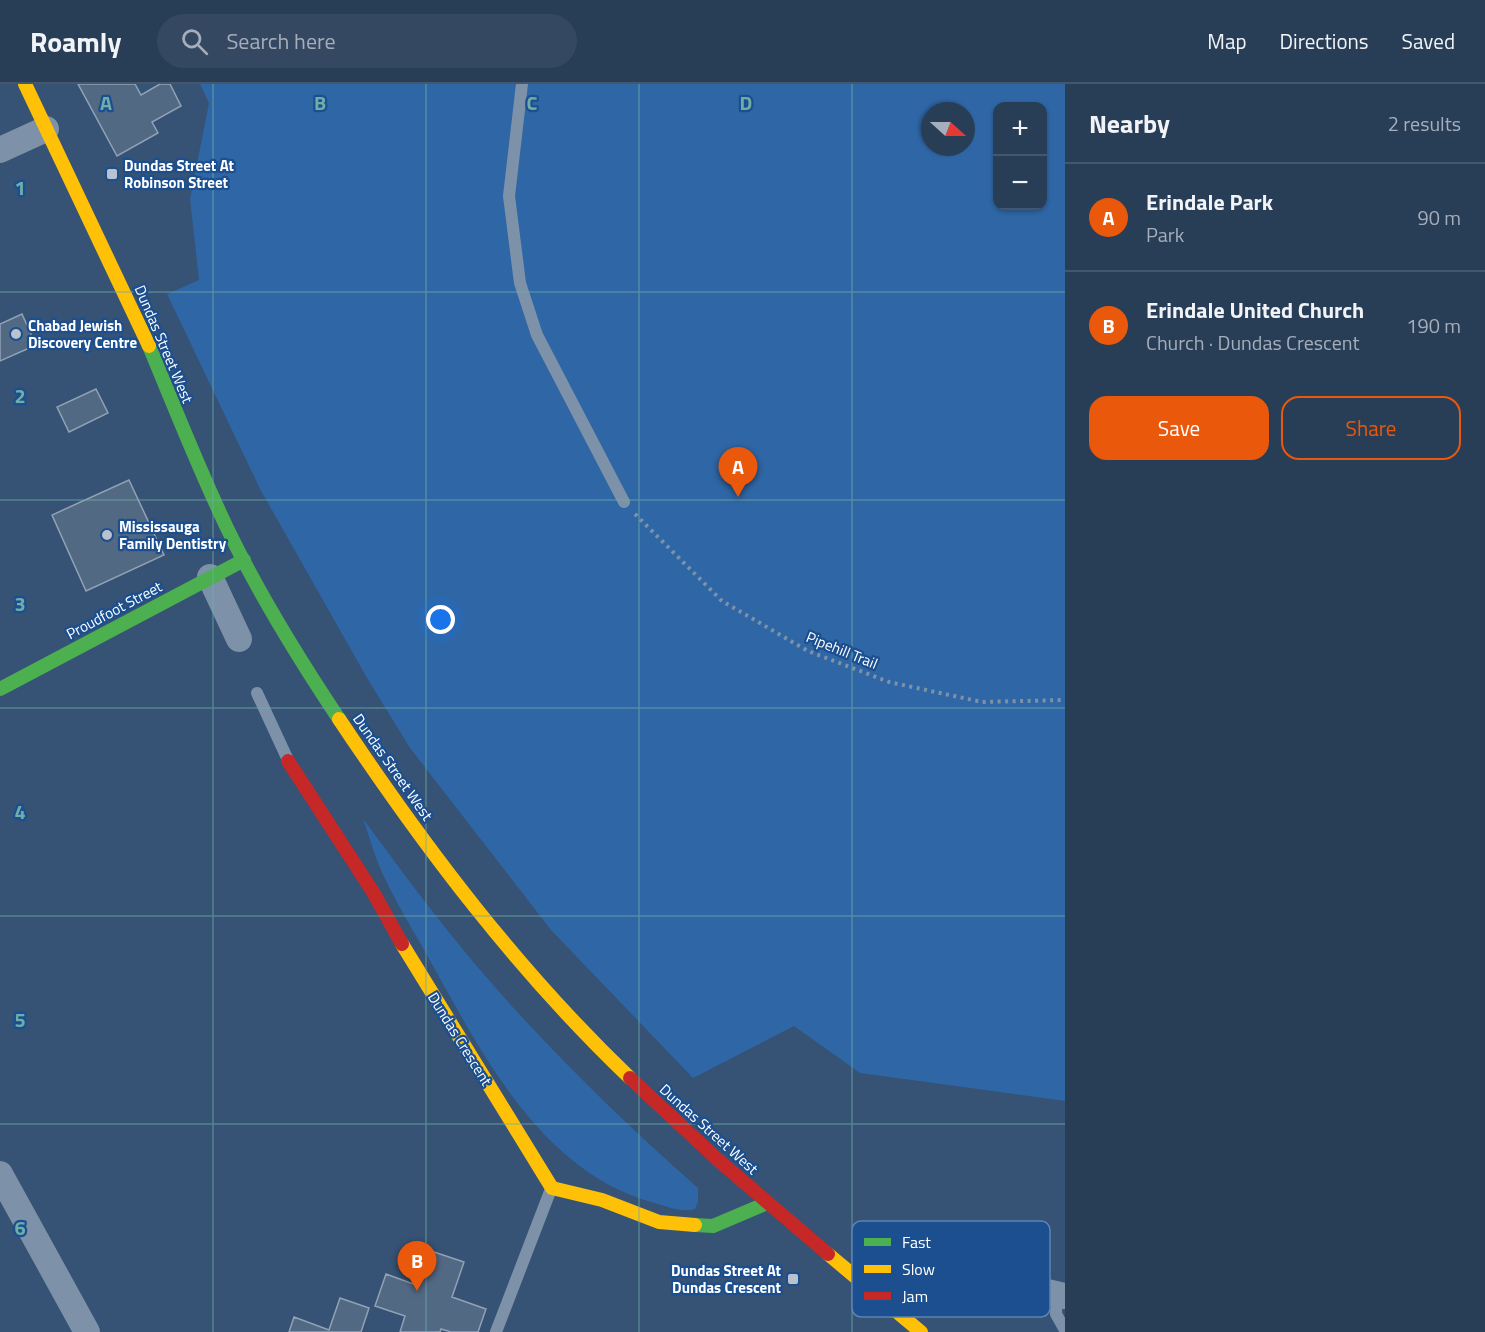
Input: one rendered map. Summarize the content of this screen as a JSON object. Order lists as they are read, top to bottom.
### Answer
{
  "streets": {
    "main road": ["Dundas Street West", "Proudfoot Street", "Dundas Crescent"],
    "path": ["Pipehill Trail"]
  },
  "crossings": [
    ["Dundas Street West", "Proudfoot Street"]
  ],
  "places": {
    "transit": ["Dundas Street At Robinson Street", "Dundas Street At Dundas Crescent"],
    "other": ["Chabad Jewish Discovery Centre", "Mississauga Family Dentistry"]
  },
  "legend": ["Fast", "Slow", "Jam"],
  "north": "right",
  "page": {
    "header": "Roamly",
    "search": "Search here",
    "nav": ["Map", "Directions", "Saved"],
    "heading": ["Nearby", "2 results"],
    "map_buttons": ["+", "−"],
    "list": [
      {
        "mark": "A",
        "name": "Erindale Park",
        "note": "Park",
        "value": "90 m"
      },
      {
        "mark": "B",
        "name": "Erindale United Church",
        "note": "Church · Dundas Crescent",
        "value": "190 m"
      }
    ],
    "buttons": ["Save", "Share"],
    "pins": ["A", "B"]
  },
  "grid": {
    "columns": [
      "A",
      "B",
      "C",
      "D"
    ],
    "rows": [
      "1",
      "2",
      "3",
      "4",
      "5",
      "6"
    ]
  }
}
